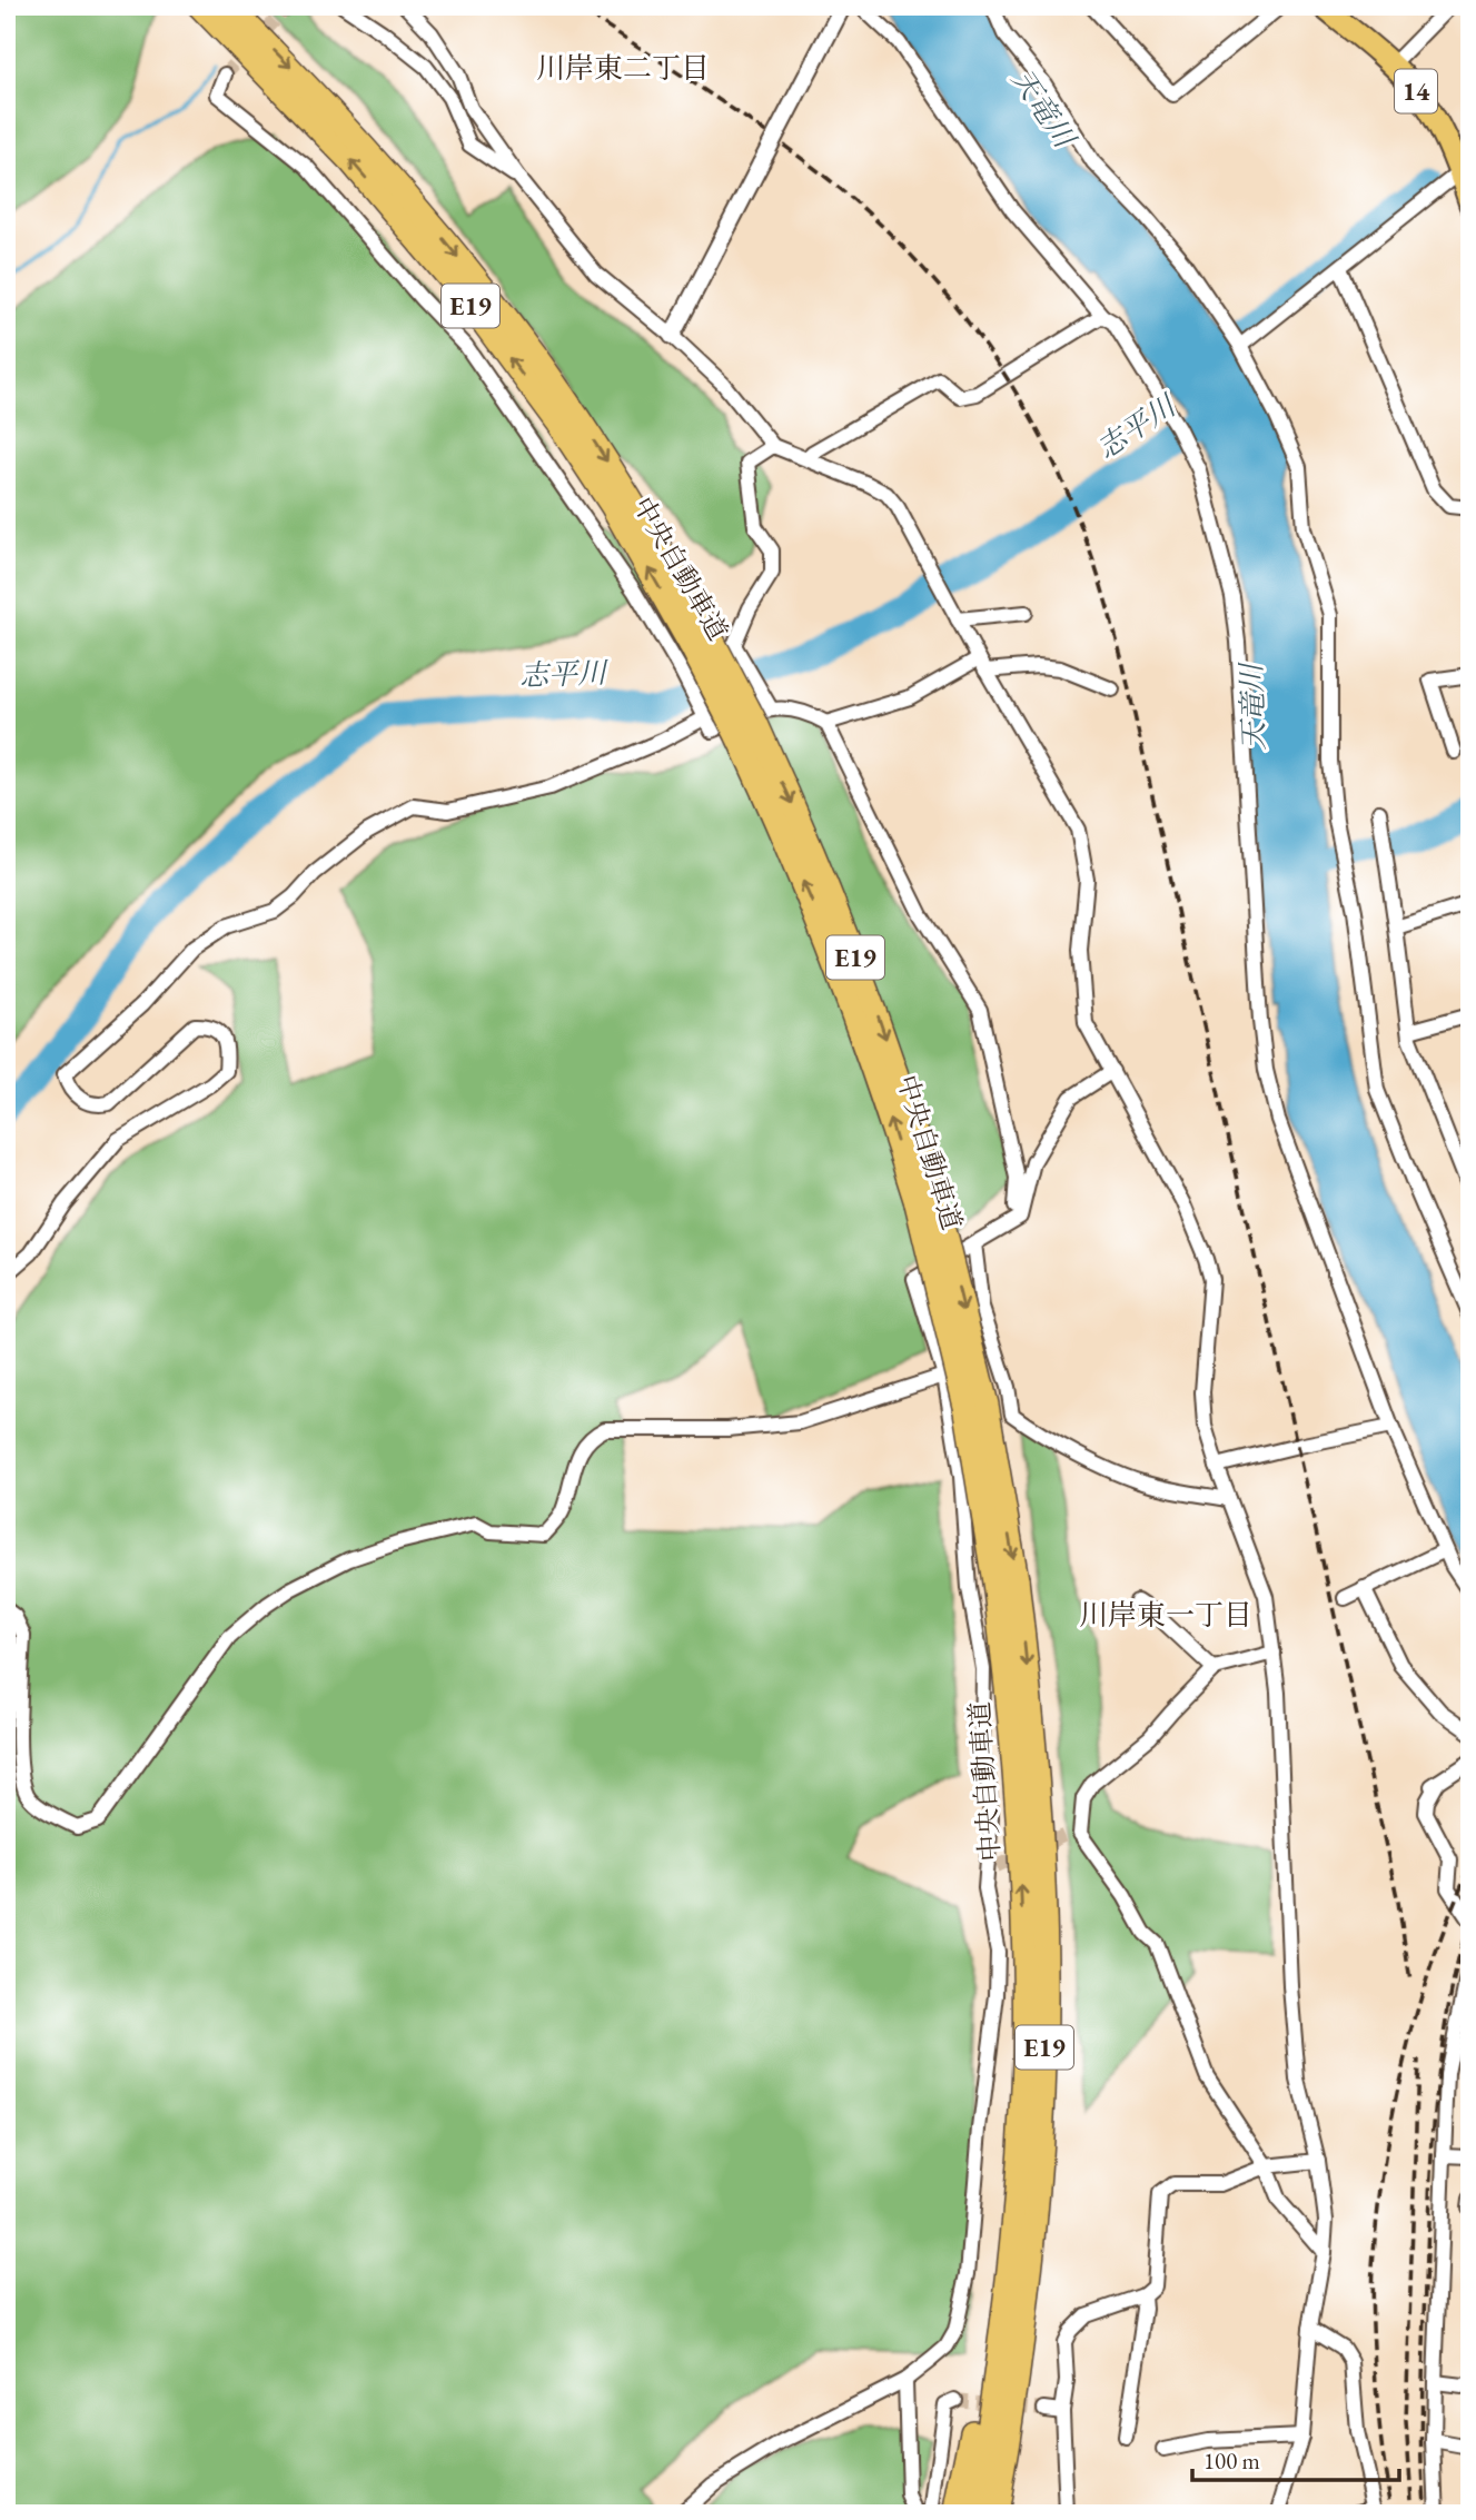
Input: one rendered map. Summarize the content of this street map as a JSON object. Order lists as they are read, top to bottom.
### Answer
{
  "streets": {
    "highway": ["E19", "中央自動車道"],
    "main road": ["14"]
  },
  "districts": ["川岸東二丁目", "川岸東一丁目"],
  "water": ["天竜川", "志平川"],
  "scale_bar": "100 m"
}
